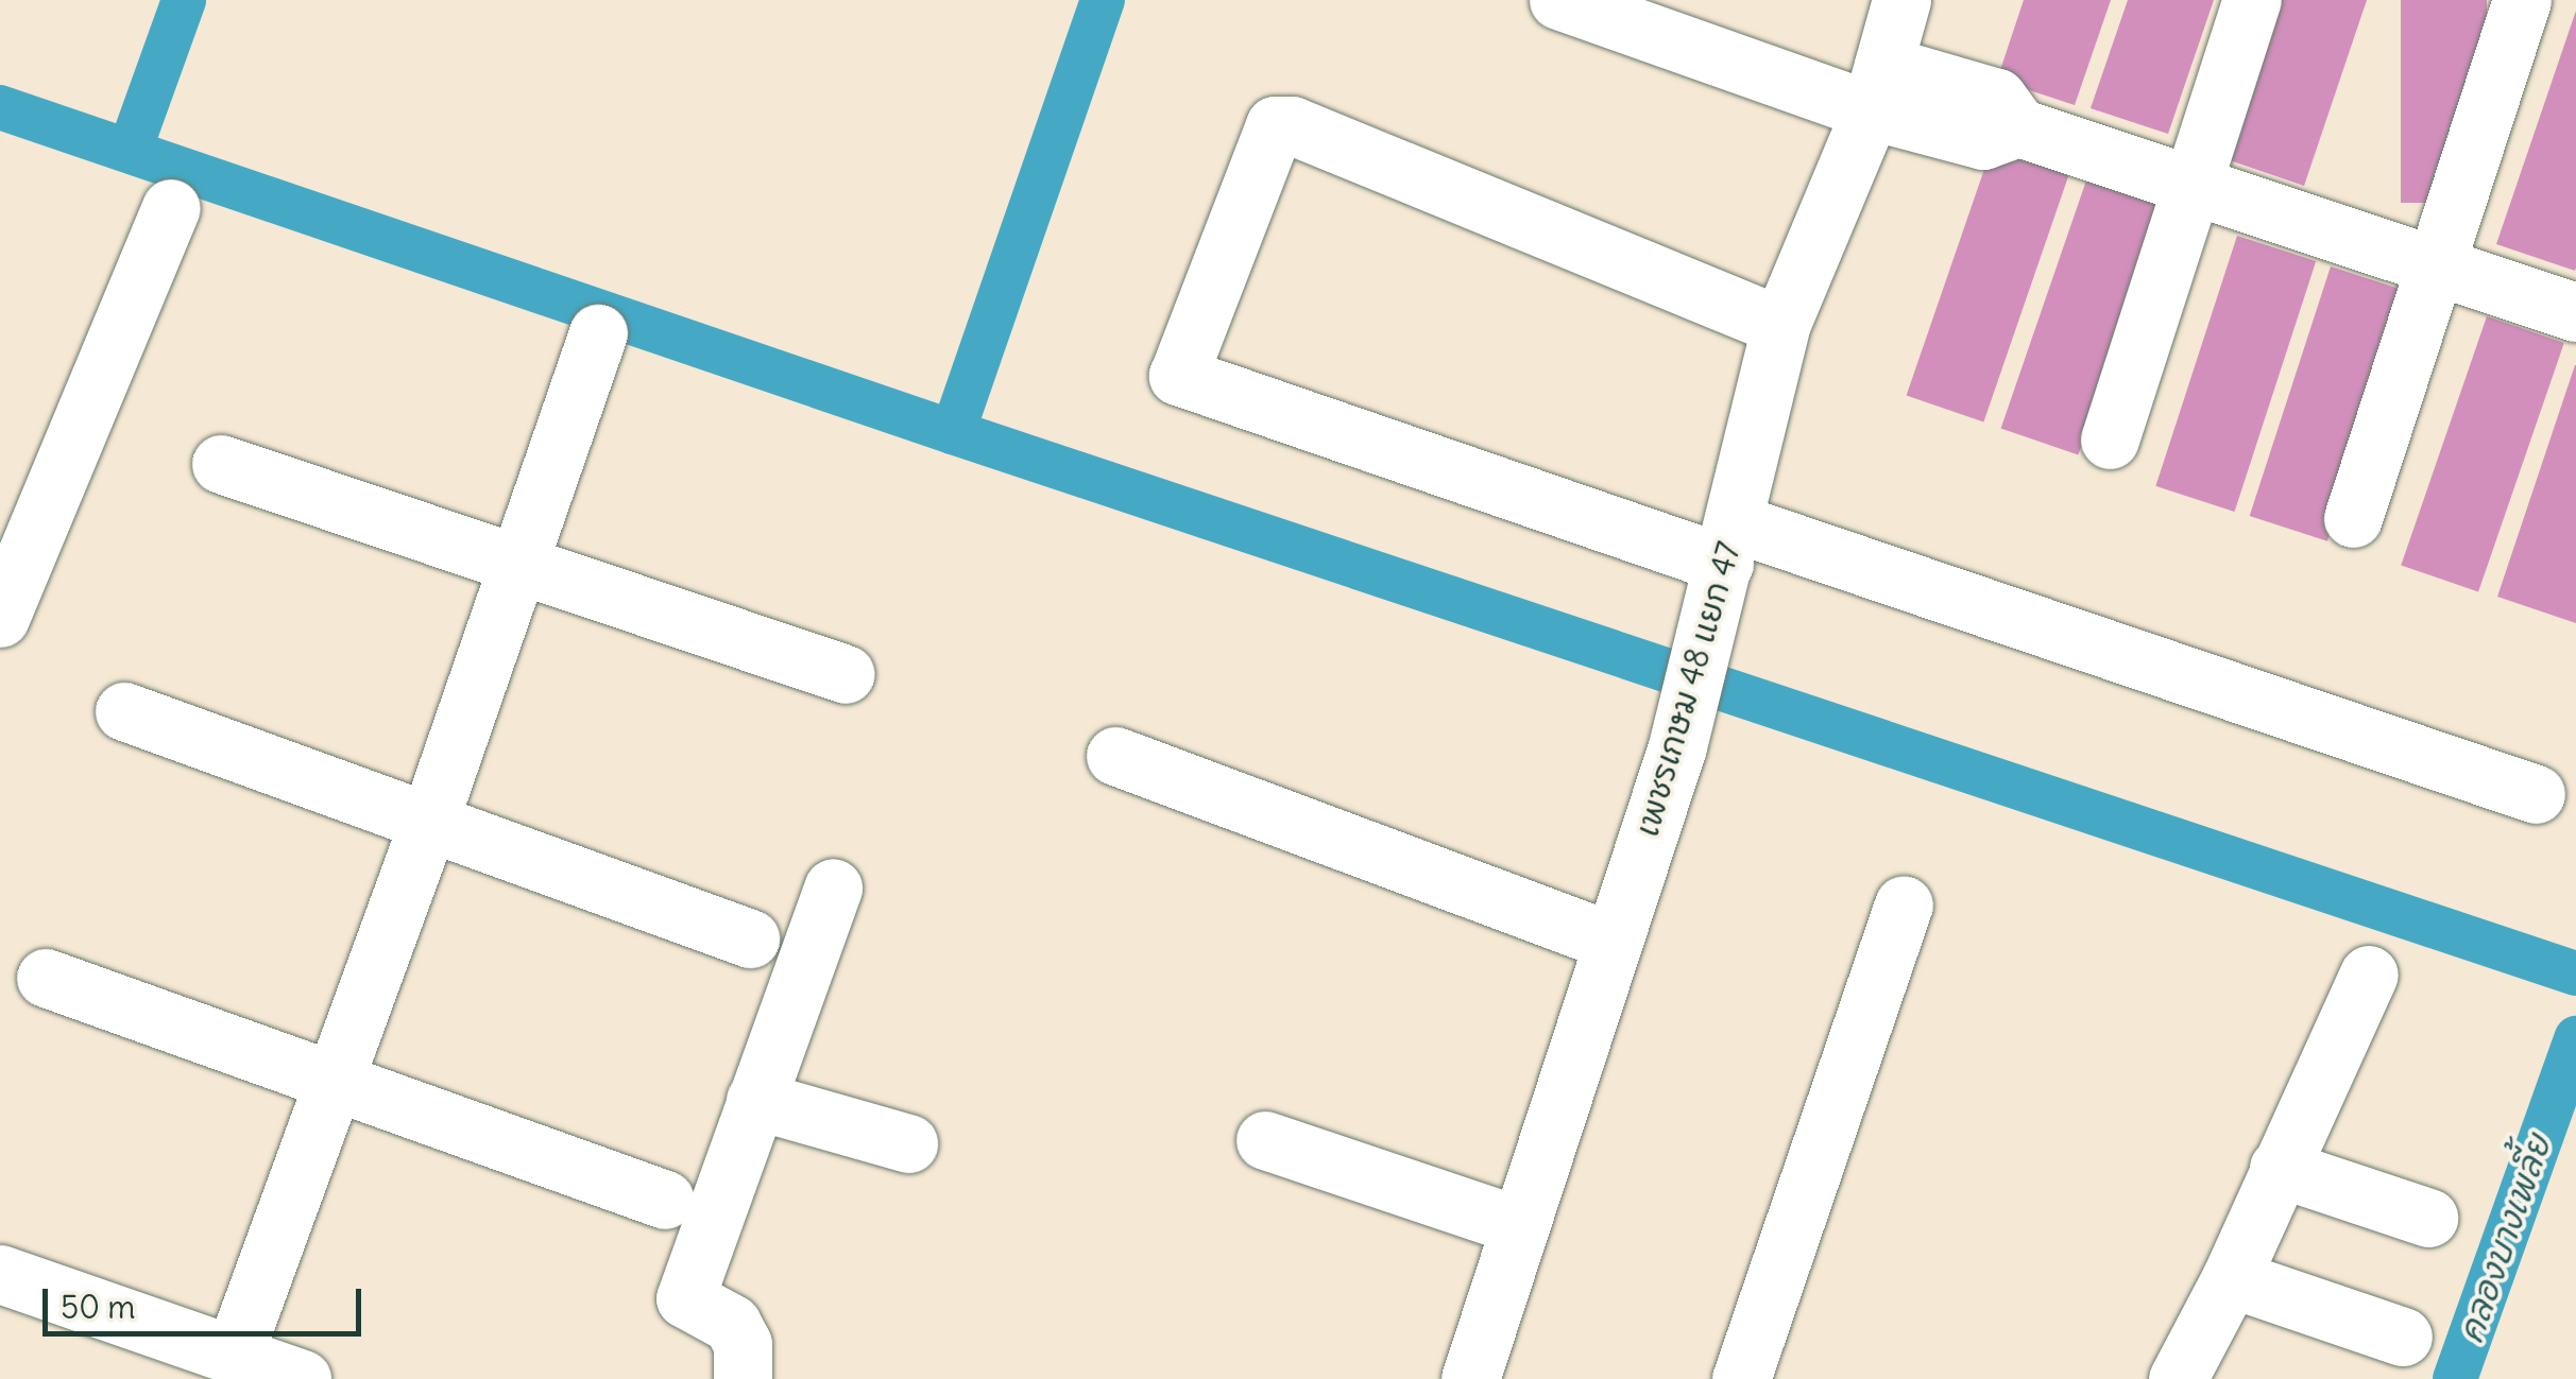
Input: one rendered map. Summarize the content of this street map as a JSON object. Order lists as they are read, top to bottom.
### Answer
{
  "streets": {
    "street": ["เพชรเกษม 48 แยก 47"]
  },
  "water": ["คลองบางเพลี้ย"],
  "scale_bar": "50 m"
}
